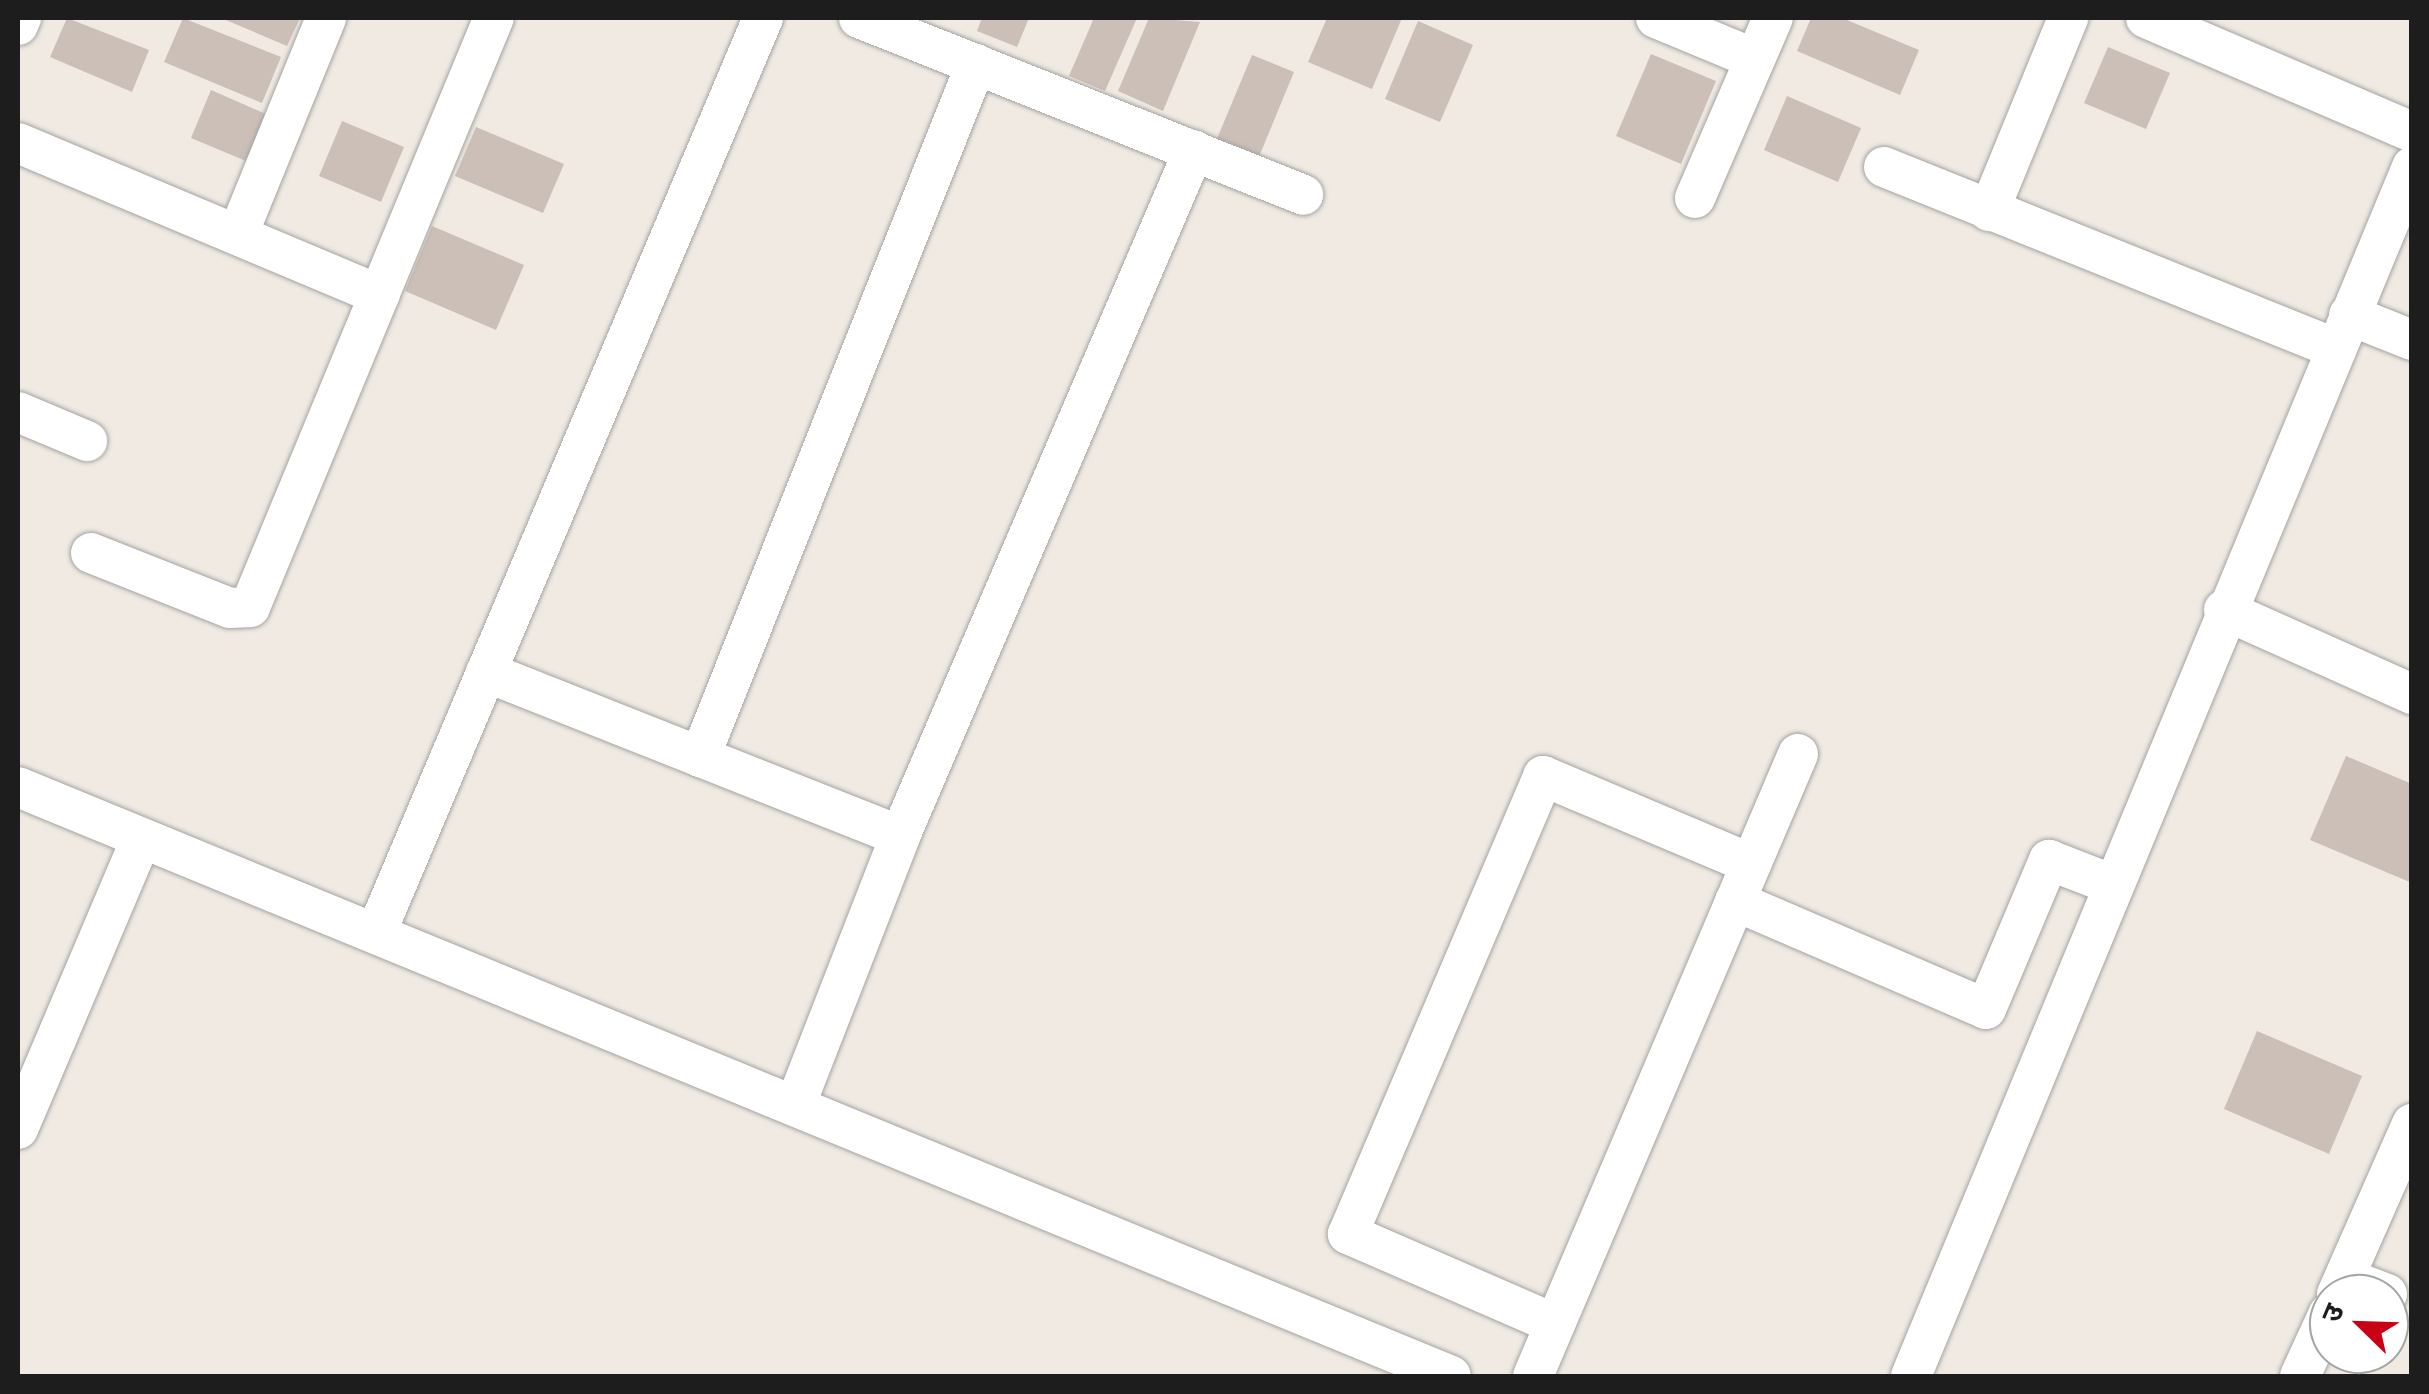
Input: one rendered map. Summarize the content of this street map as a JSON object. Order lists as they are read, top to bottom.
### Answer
{
  "north": "top left"
}
